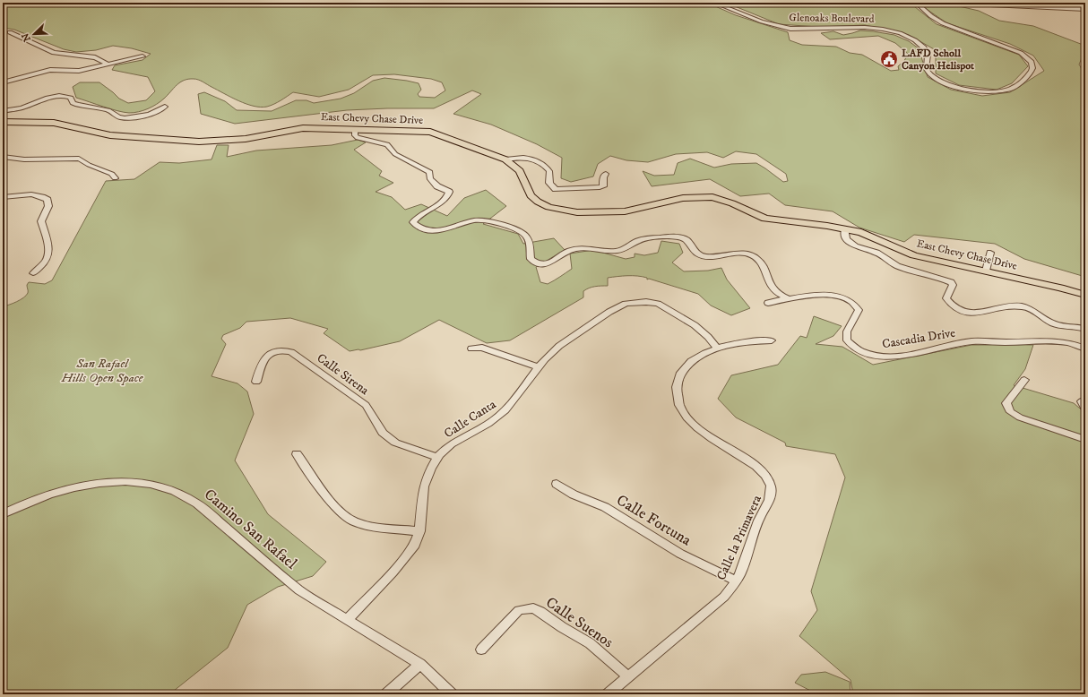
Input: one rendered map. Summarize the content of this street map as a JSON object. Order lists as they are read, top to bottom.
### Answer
{
  "streets": {
    "main road": ["East Chevy Chase Drive"],
    "street": [
      "Glenoaks Boulevard",
      "Cascadia Drive",
      "Calle Sirena",
      "Calle Canta",
      "Calle Fortuna",
      "Camino San Rafael",
      "Calle la Primavera",
      "Calle Suenos"
    ]
  },
  "crossings": [
    ["Calle Sirena", "Calle Canta"],
    ["Calle Canta", "Camino San Rafael"],
    ["Calle Canta", "Calle la Primavera"],
    ["Calle Fortuna", "Calle la Primavera"],
    ["Calle la Primavera", "Calle Suenos"]
  ],
  "parks": ["San Rafael Hills Open Space"],
  "places": {
    "public building": ["LAFD Scholl Canyon Helispot"]
  },
  "north": "bottom left"
}
